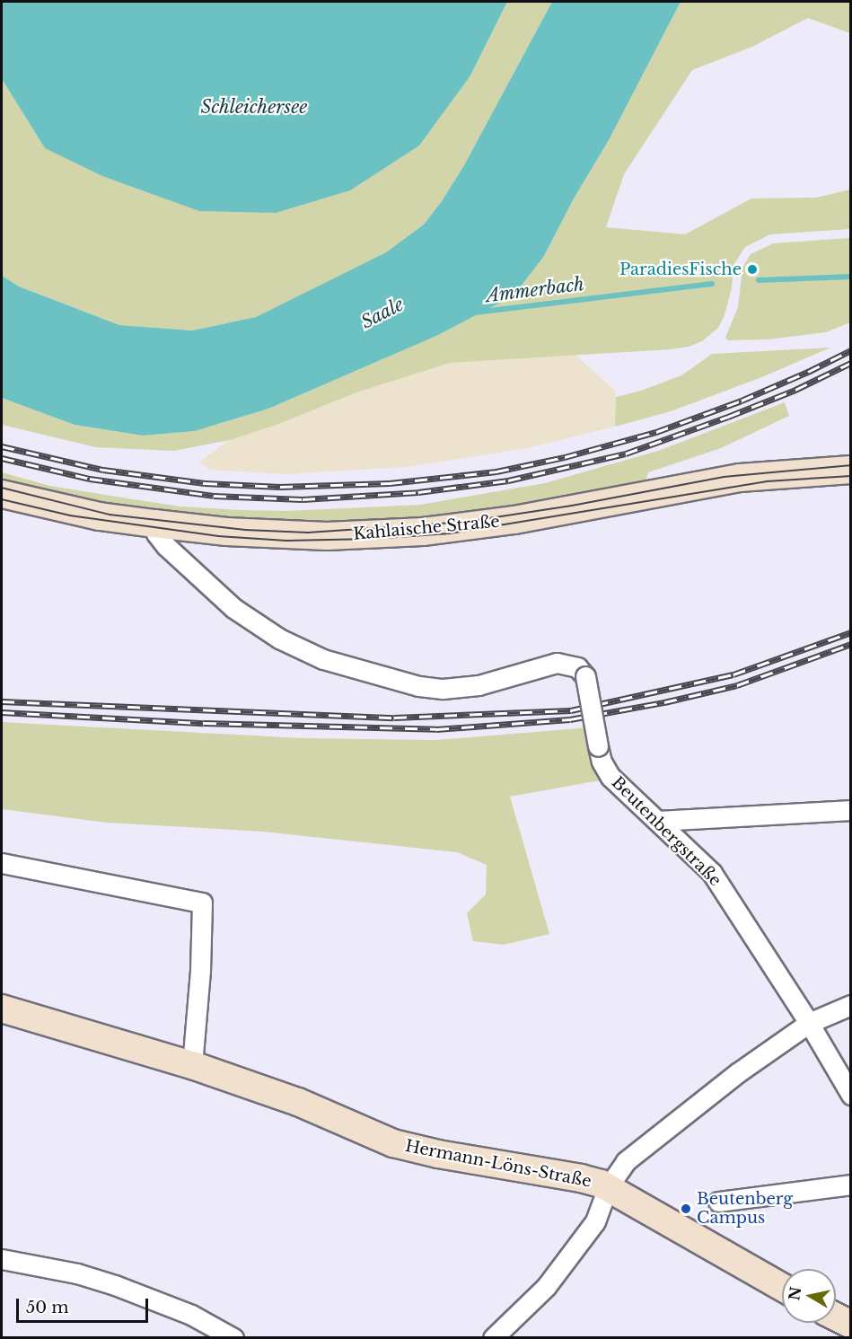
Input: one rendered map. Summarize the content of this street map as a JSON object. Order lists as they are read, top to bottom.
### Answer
{
  "streets": {
    "main road": ["Kahlaische Straße", "Hermann-Löns-Straße"],
    "street": ["Beutenbergstraße"]
  },
  "crossings": [
    ["Kahlaische Straße", "Beutenbergstraße"],
    ["Beutenbergstraße", "Hermann-Löns-Straße"]
  ],
  "water": ["Schleichersee", "Ammerbach", "Saale"],
  "places": ["ParadiesFische", "Beutenberg Campus"],
  "scale_bar": "50 m",
  "north": "left"
}
